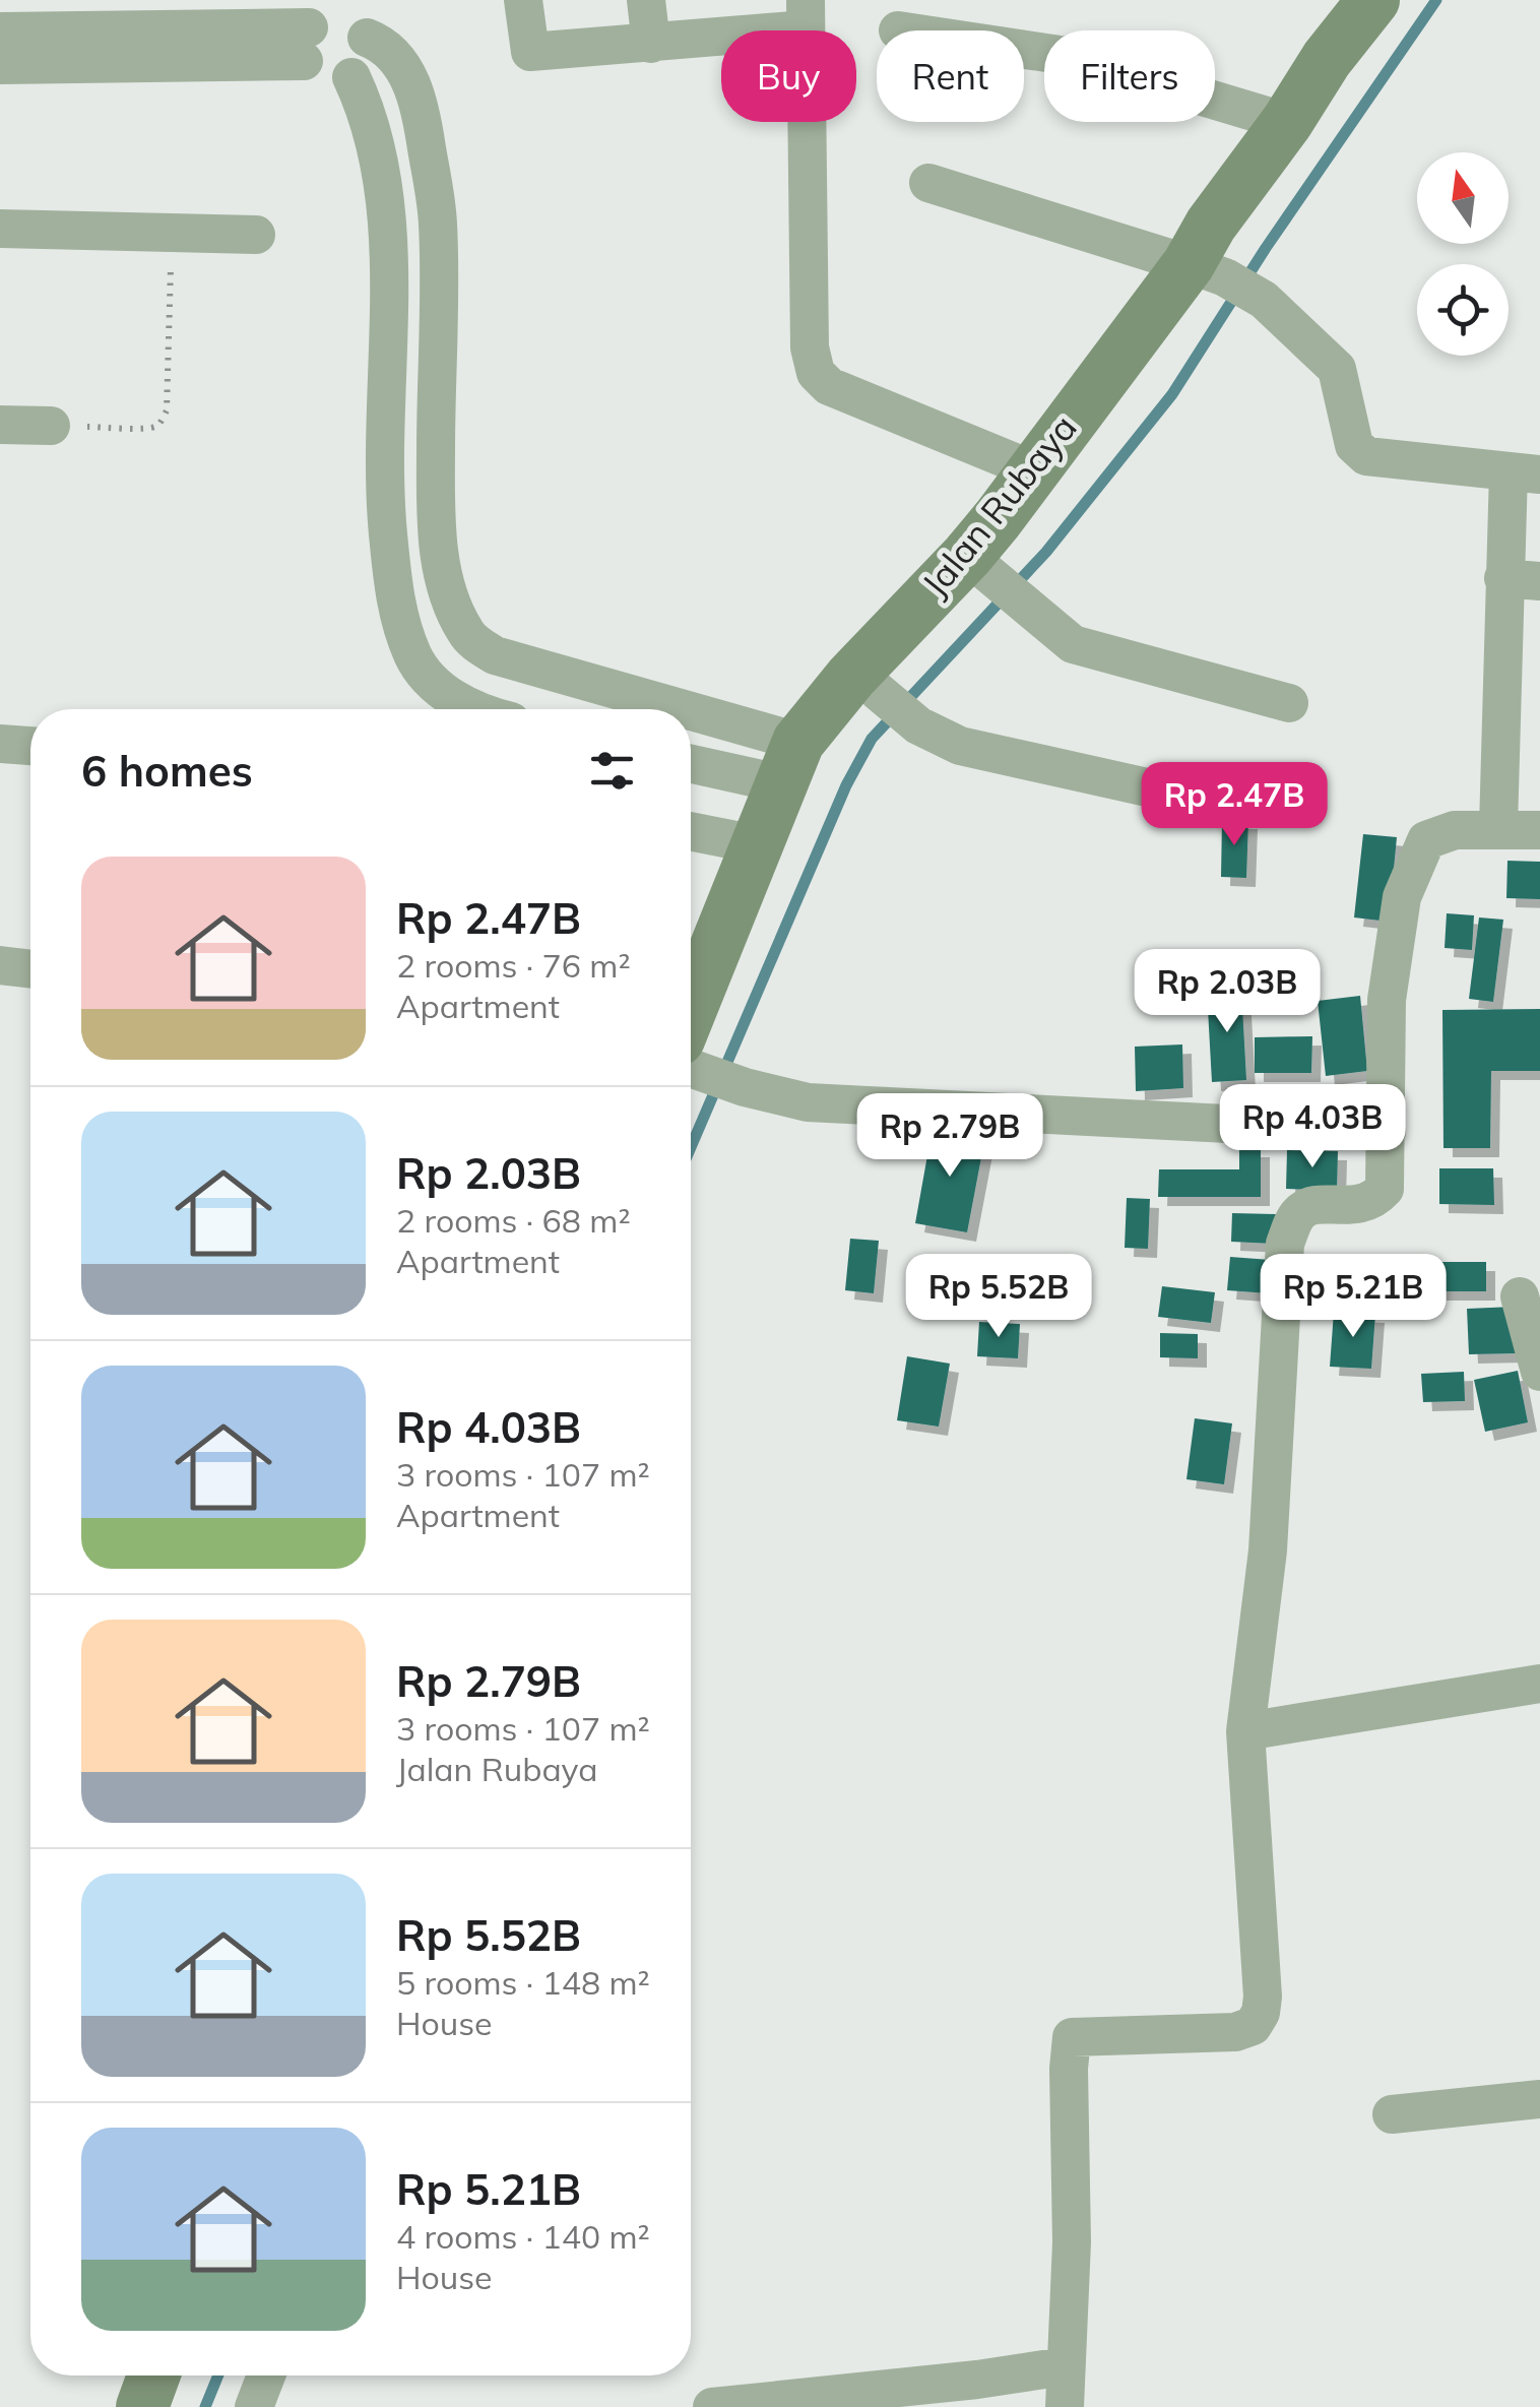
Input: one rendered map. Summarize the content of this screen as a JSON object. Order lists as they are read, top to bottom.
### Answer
{
  "streets": {
    "street": ["Jalan Rubaya"]
  },
  "north": "top",
  "page": {
    "chip": ["Buy", "Rent", "Filters"],
    "heading": "6 homes",
    "price": [
      "Rp 2.47B",
      "Rp 2.03B",
      "Rp 4.03B",
      "Rp 2.79B",
      "Rp 5.52B",
      "Rp 5.21B"
    ],
    "list": [
      {
        "name": "Rp 2.47B",
        "note": "2 rooms · 76 m² · Apartment"
      },
      {
        "name": "Rp 2.03B",
        "note": "2 rooms · 68 m² · Apartment"
      },
      {
        "name": "Rp 4.03B",
        "note": "3 rooms · 107 m² · Apartment"
      },
      {
        "name": "Rp 2.79B",
        "note": "3 rooms · 107 m² · Jalan Rubaya"
      },
      {
        "name": "Rp 5.52B",
        "note": "5 rooms · 148 m² · House"
      },
      {
        "name": "Rp 5.21B",
        "note": "4 rooms · 140 m² · House"
      }
    ]
  }
}
